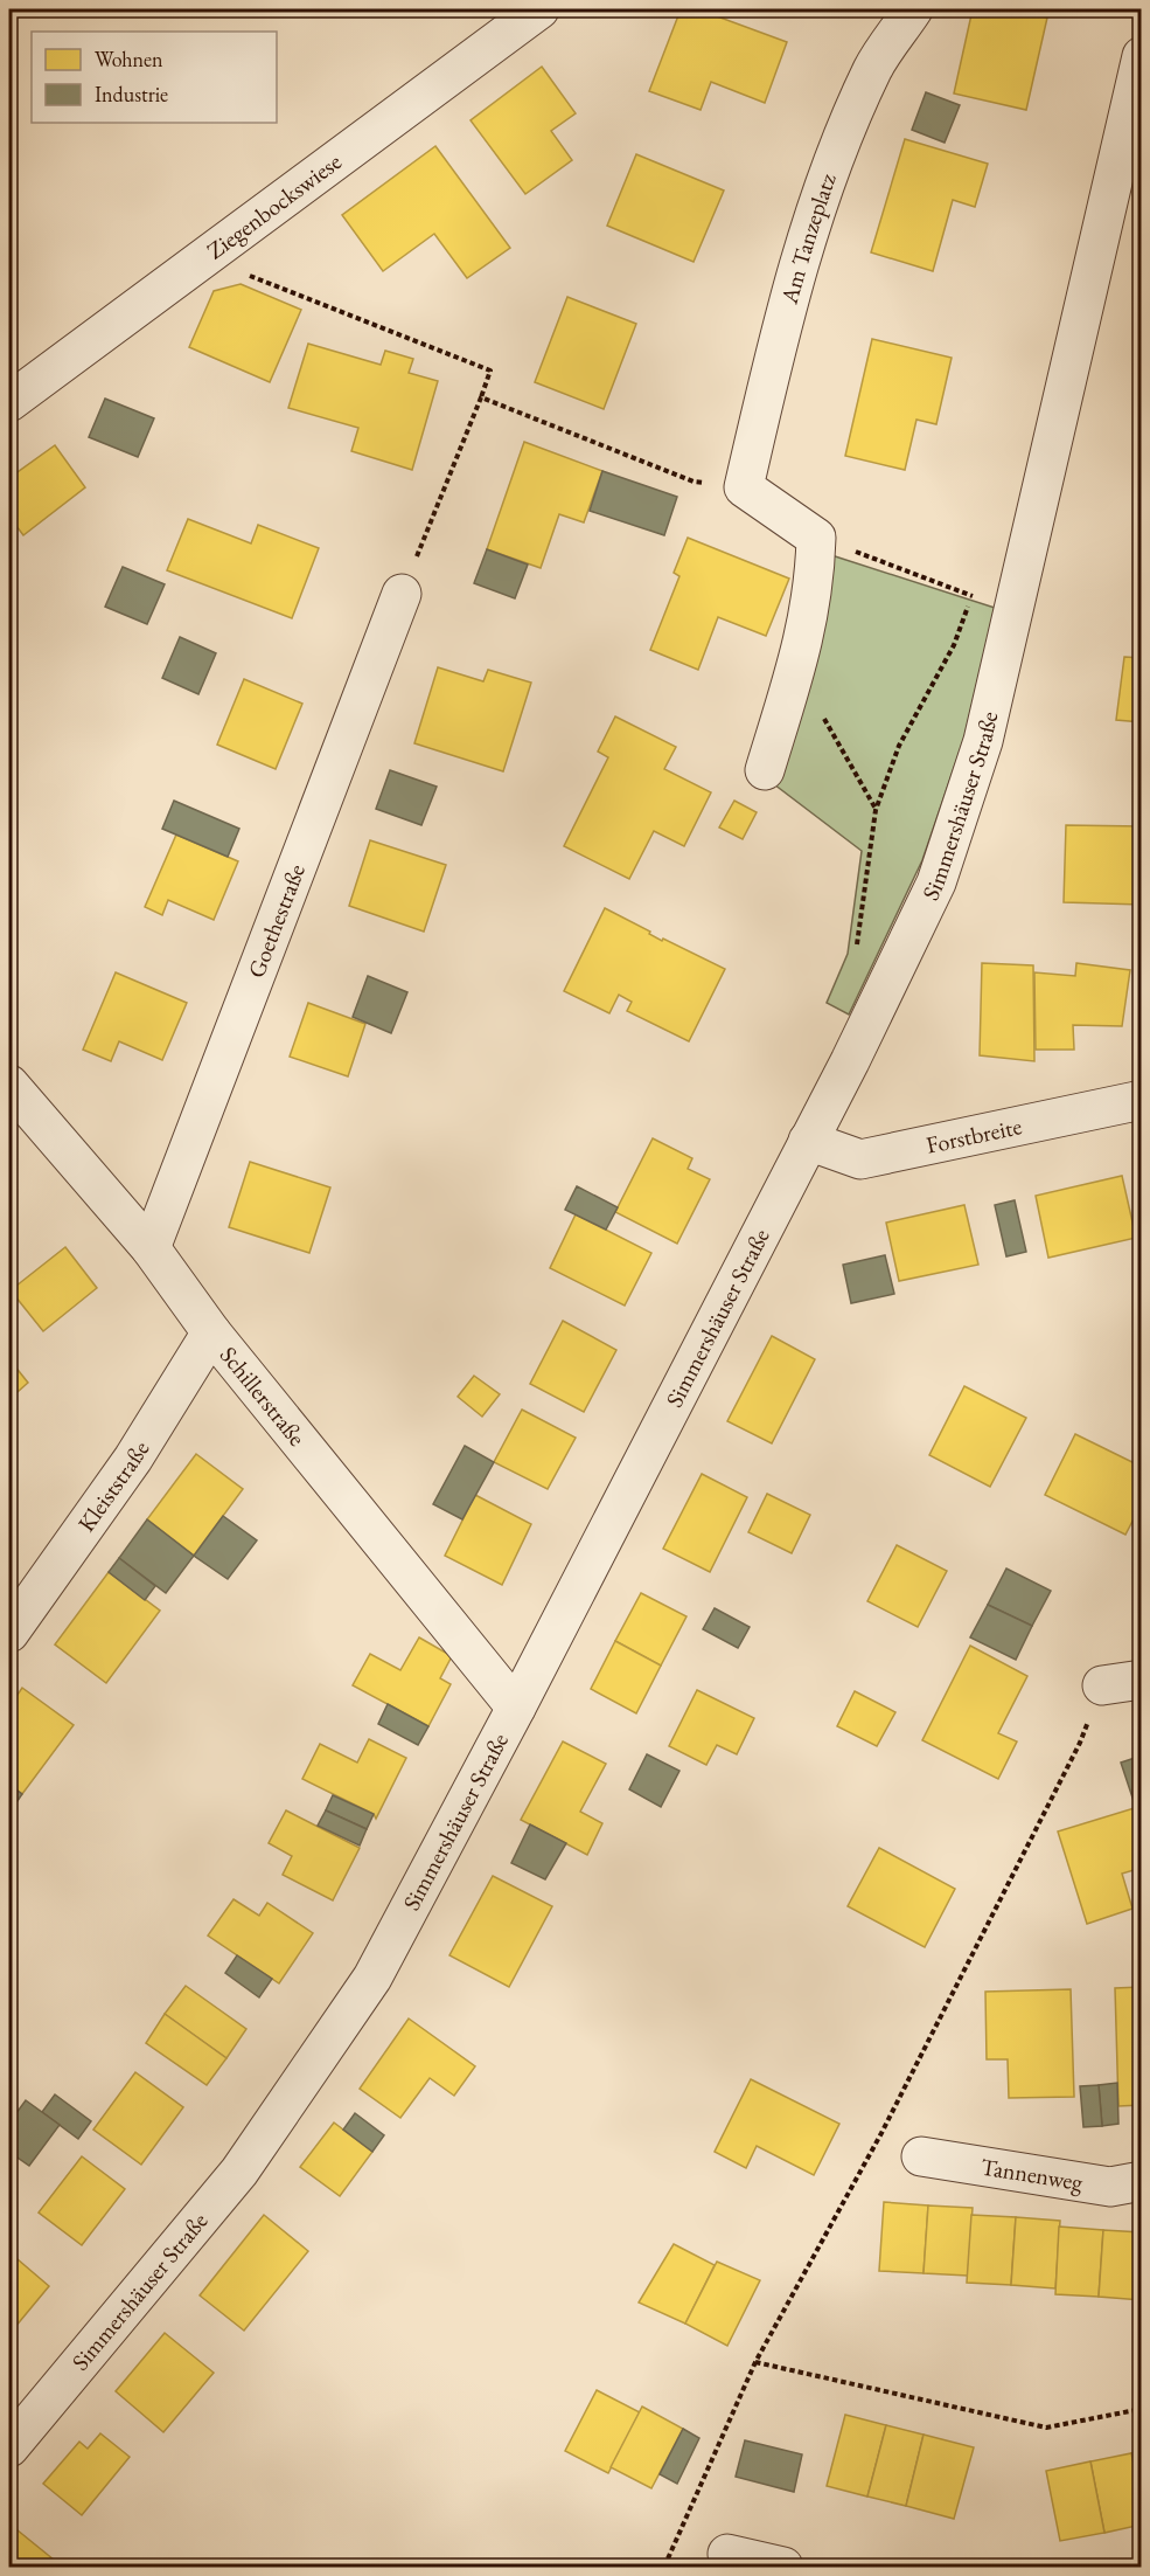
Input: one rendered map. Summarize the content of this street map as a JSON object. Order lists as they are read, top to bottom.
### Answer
{
  "streets": {
    "street": [
      "Ziegenbockswiese",
      "Am Tanzeplatz",
      "Simmershäuser Straße",
      "Goethestraße",
      "Forstbreite",
      "Schillerstraße",
      "Kleiststraße",
      "Tannenweg"
    ]
  },
  "crossings": [
    ["Simmershäuser Straße", "Forstbreite"],
    ["Simmershäuser Straße", "Schillerstraße"],
    ["Goethestraße", "Schillerstraße"],
    ["Schillerstraße", "Kleiststraße"]
  ],
  "legend": ["Wohnen", "Industrie"]
}
